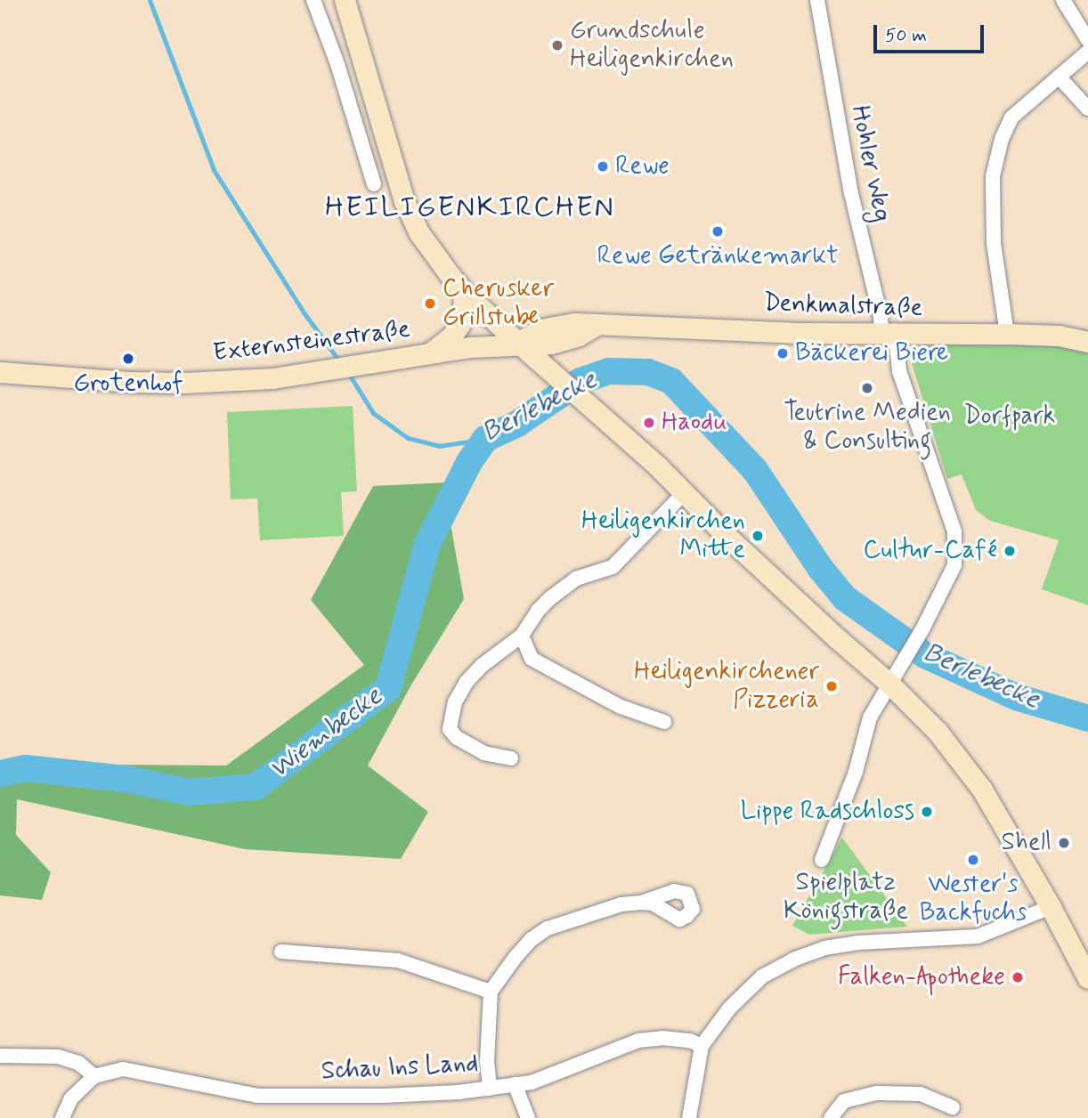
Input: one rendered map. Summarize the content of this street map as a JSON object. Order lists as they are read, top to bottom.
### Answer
{
  "streets": {
    "main road": ["Denkmalstraße", "Externsteinestraße"],
    "street": ["Hohler Weg", "Schau Ins Land"]
  },
  "crossings": [
    ["Hohler Weg", "Denkmalstraße"],
    ["Denkmalstraße", "Externsteinestraße"]
  ],
  "districts": ["HEILIGENKIRCHEN"],
  "water": ["Berlebecke", "Wiembecke"],
  "parks": ["Dorfpark", "Spielplatz Königstraße"],
  "places": [
    "Grundschule Heiligenkirchen",
    "Rewe",
    "Rewe Getränkemarkt",
    "Cherusker Grillstube",
    "Bäckerei Biere",
    "Grotenhof",
    "Teutrine Medien & Consulting",
    "Haodu",
    "Heiligenkirchen Mitte",
    "Cultur-Café",
    "Heiligenkirchener Pizzeria",
    "Lippe Radschloss",
    "Shell",
    "Wester's Backfuchs",
    "Falken-Apotheke"
  ],
  "scale_bar": "50 m"
}
